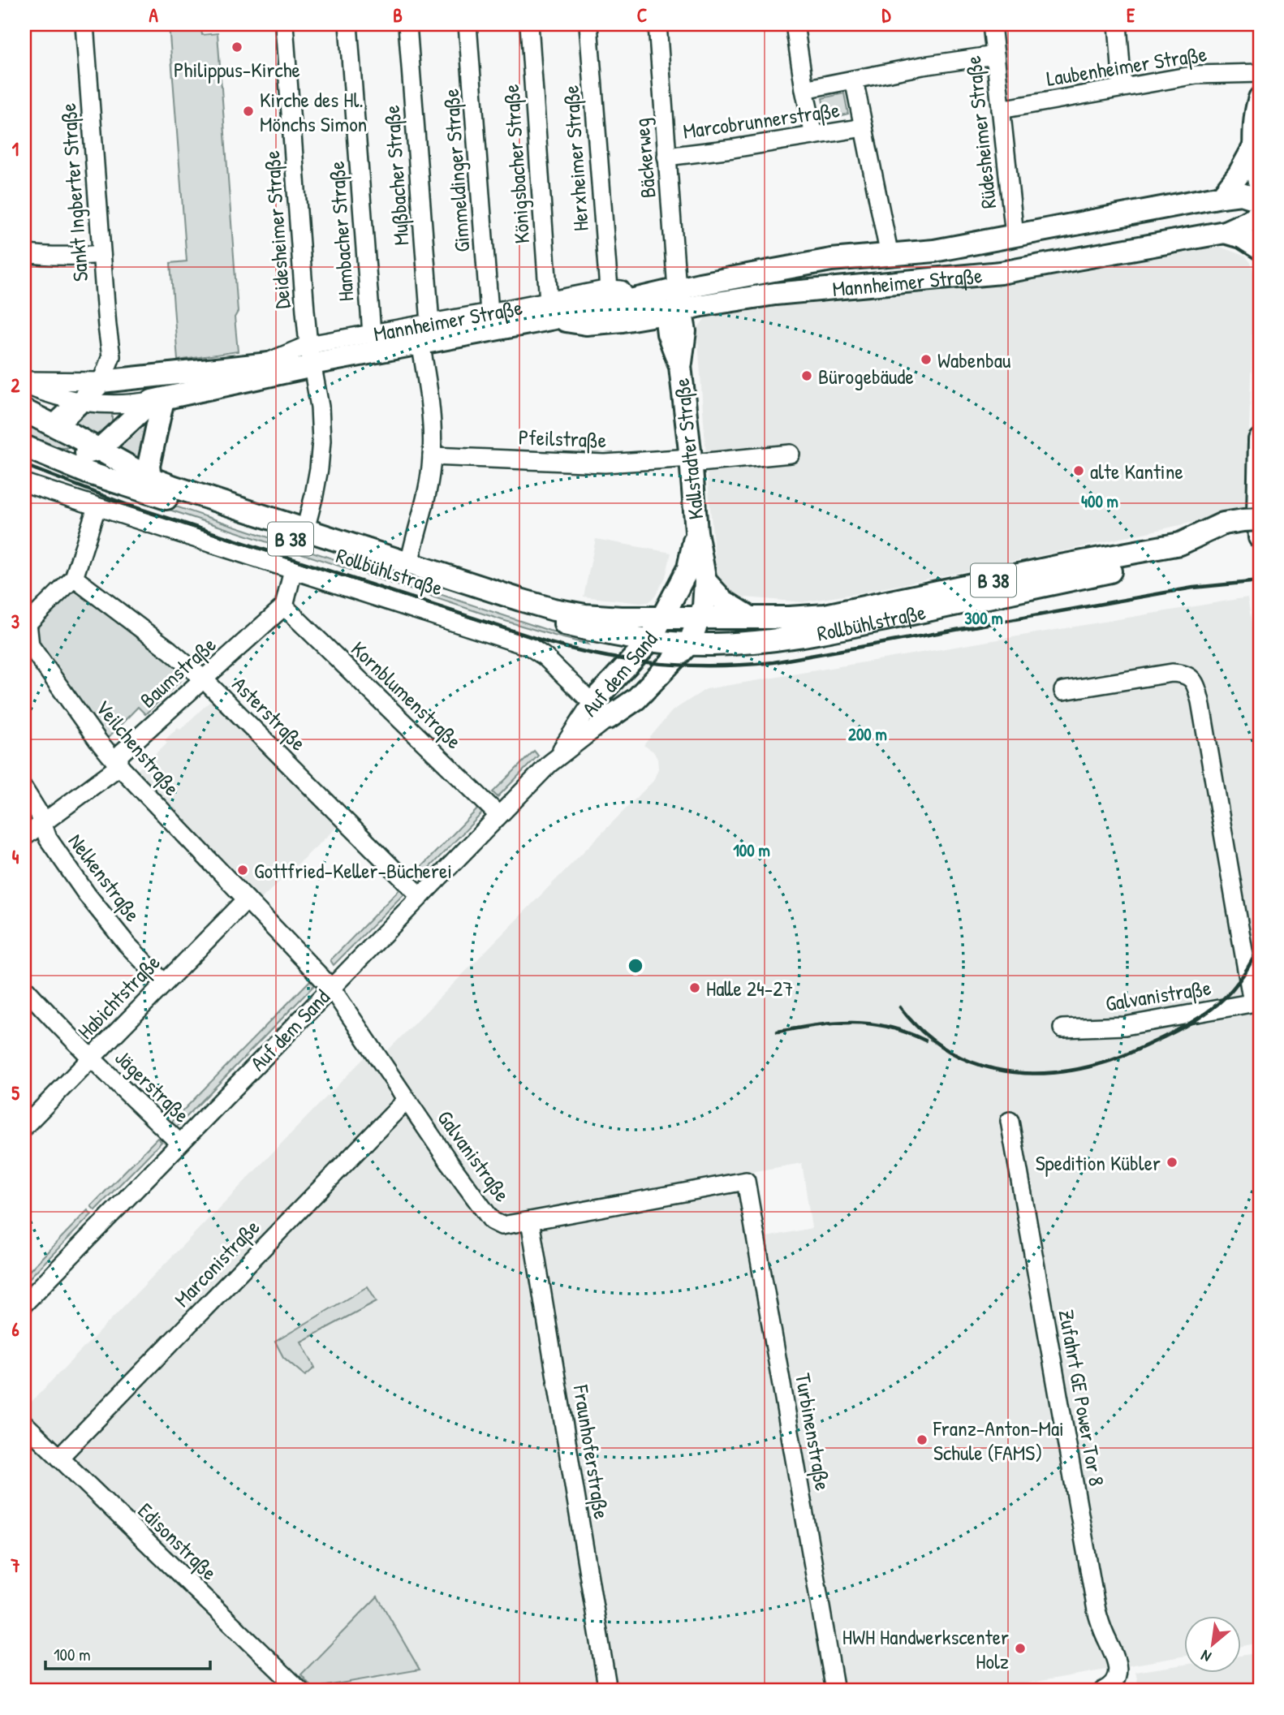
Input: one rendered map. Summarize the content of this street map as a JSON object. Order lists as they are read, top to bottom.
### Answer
{
  "streets": {
    "main road": [
      "Mannheimer Straße",
      "Kallstadter Straße",
      "B 38",
      "Rollbühlstraße",
      "Auf dem Sand"
    ],
    "street": [
      "Laubenheimer Straße",
      "Marcobrunnerstraße",
      "Rüdesheimer Straße",
      "Herxheimer Straße",
      "Bäckerweg",
      "Königsbacher Straße",
      "Gimmeldinger Straße",
      "Mußbacher Straße",
      "Sankt Ingberter Straße",
      "Deidesheimer Straße",
      "Hambacher Straße",
      "Pfeilstraße",
      "Baumstraße",
      "Kornblumenstraße",
      "Asterstraße",
      "Veilchenstraße",
      "Nelkenstraße",
      "Galvanistraße",
      "Habichtstraße",
      "Jägerstraße",
      "Marconistraße",
      "Zufahrt GE Power Tor 8",
      "Turbinenstraße",
      "Fraunhoferstraße",
      "Edisonstraße"
    ]
  },
  "crossings": [
    ["Laubenheimer Straße", "Rüdesheimer Straße"],
    ["Marcobrunnerstraße", "Bäckerweg"],
    ["Rüdesheimer Straße", "Mannheimer Straße"],
    ["Herxheimer Straße", "Mannheimer Straße"],
    ["Bäckerweg", "Mannheimer Straße"],
    ["Bäckerweg", "Kallstadter Straße"],
    ["Königsbacher Straße", "Mannheimer Straße"],
    ["Gimmeldinger Straße", "Mannheimer Straße"],
    ["Mußbacher Straße", "Mannheimer Straße"],
    ["Sankt Ingberter Straße", "Mannheimer Straße"],
    ["Deidesheimer Straße", "Mannheimer Straße"],
    ["Deidesheimer Straße", "Rollbühlstraße"],
    ["Hambacher Straße", "Mannheimer Straße"],
    ["Mannheimer Straße", "Kallstadter Straße"],
    ["Mannheimer Straße", "B 38"],
    ["Mannheimer Straße", "Rollbühlstraße"],
    ["Pfeilstraße", "Kallstadter Straße"],
    ["Kallstadter Straße", "Rollbühlstraße"],
    ["Kallstadter Straße", "Auf dem Sand"],
    ["B 38", "Rollbühlstraße"],
    ["Rollbühlstraße", "Auf dem Sand"],
    ["Rollbühlstraße", "Veilchenstraße"],
    ["Baumstraße", "Kornblumenstraße"],
    ["Baumstraße", "Asterstraße"],
    ["Baumstraße", "Veilchenstraße"],
    ["Baumstraße", "Nelkenstraße"],
    ["Auf dem Sand", "Kornblumenstraße"],
    ["Auf dem Sand", "Asterstraße"],
    ["Auf dem Sand", "Veilchenstraße"],
    ["Auf dem Sand", "Galvanistraße"],
    ["Auf dem Sand", "Jägerstraße"],
    ["Asterstraße", "Veilchenstraße"],
    ["Veilchenstraße", "Galvanistraße"],
    ["Veilchenstraße", "Habichtstraße"],
    ["Nelkenstraße", "Habichtstraße"],
    ["Galvanistraße", "Marconistraße"],
    ["Galvanistraße", "Turbinenstraße"],
    ["Galvanistraße", "Fraunhoferstraße"],
    ["Habichtstraße", "Jägerstraße"],
    ["Marconistraße", "Edisonstraße"]
  ],
  "places": [
    "Philippus-Kirche",
    "Kirche des Hl. Mönchs Simon",
    "Wabenbau",
    "Bürogebäude",
    "alte Kantine",
    "Gottfried-Keller-Bücherei",
    "Halle 24-27",
    "Spedition Kübler",
    "Franz-Anton-Mai Schule (FAMS)",
    "HWH Handwerkscenter Holz"
  ],
  "scale_bar": "100 m",
  "north": "bottom left",
  "grid": {
    "columns": [
      "A",
      "B",
      "C",
      "D",
      "E"
    ],
    "rows": [
      "1",
      "2",
      "3",
      "4",
      "5",
      "6",
      "7"
    ]
  },
  "rings": [
    "400 m",
    "300 m",
    "200 m",
    "100 m"
  ]
}
